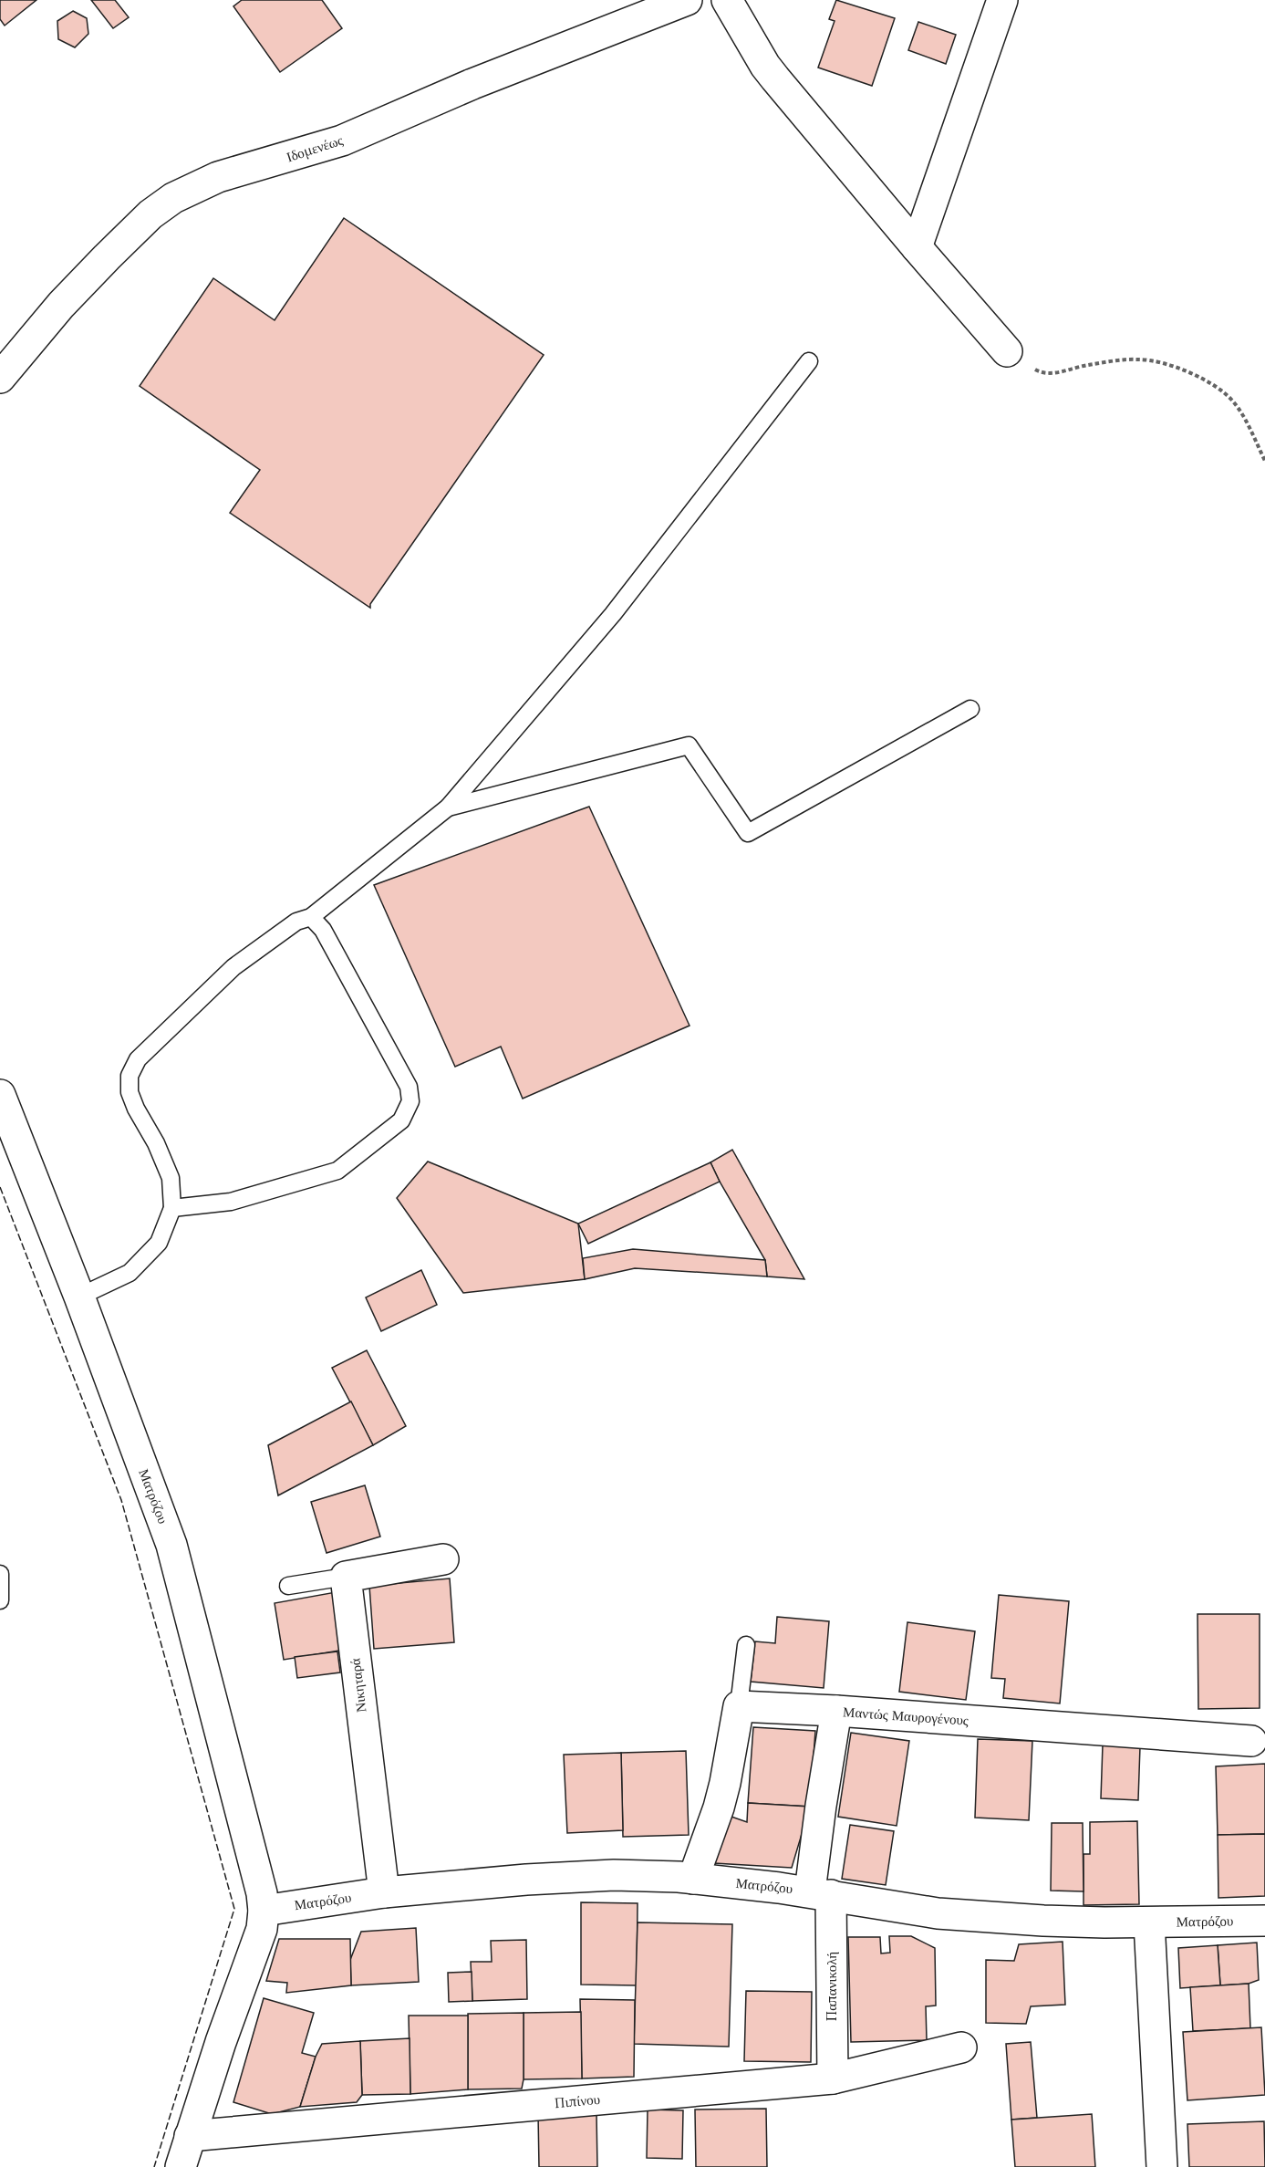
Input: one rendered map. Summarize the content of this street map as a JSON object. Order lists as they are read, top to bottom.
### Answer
{
  "streets": {
    "street": [
      "Ιδομενέως",
      "Ματρόζου",
      "Νικηταρά",
      "Μαντώς Μαυρογένους",
      "Παπανικολή",
      "Πιπίνου"
    ]
  },
  "crossings": [
    ["Ματρόζου", "Νικηταρά"],
    ["Ματρόζου", "Παπανικολή"],
    ["Ματρόζου", "Πιπίνου"],
    ["Μαντώς Μαυρογένους", "Παπανικολή"],
    ["Παπανικολή", "Πιπίνου"]
  ]
}
